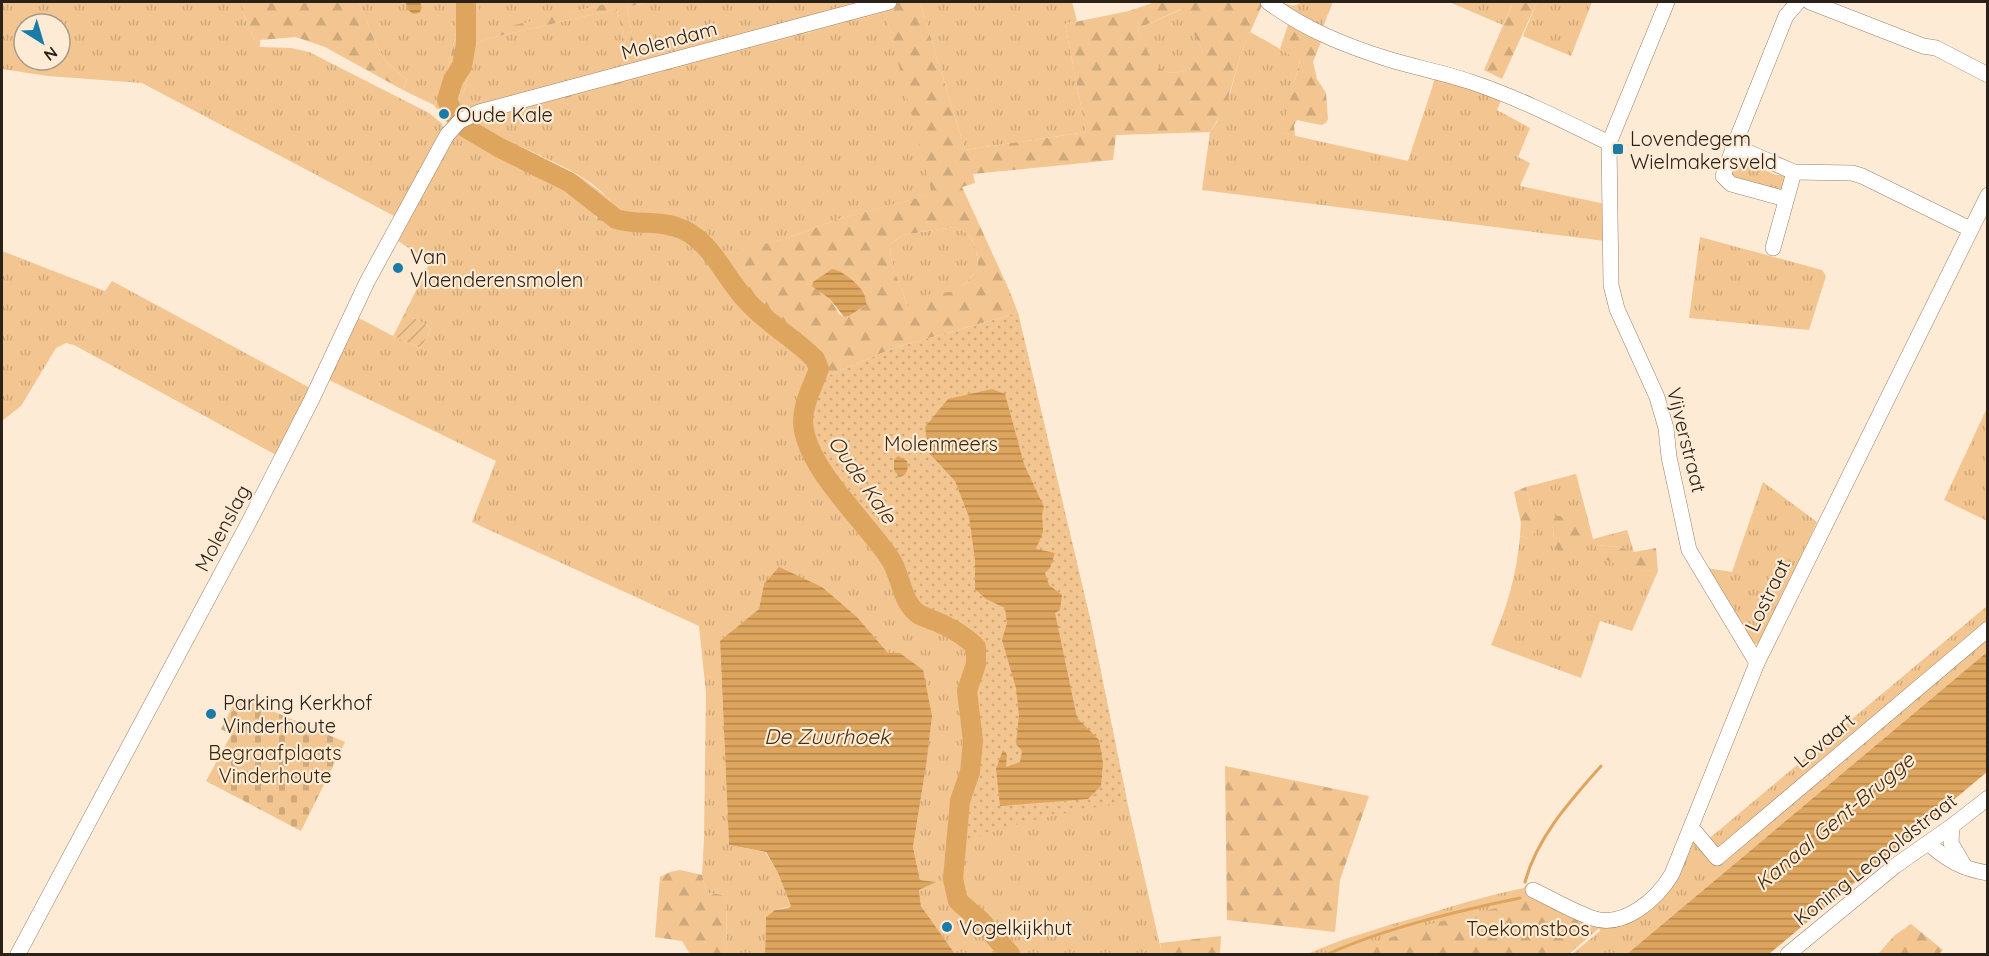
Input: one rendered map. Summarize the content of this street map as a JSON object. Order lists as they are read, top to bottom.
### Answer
{
  "streets": {
    "street": [
      "Molendam",
      "Vijverstraat",
      "Molenslag",
      "Lostraat",
      "Lovaart",
      "Koning Leopoldstraat"
    ]
  },
  "crossings": [
    ["Molendam", "Molenslag"],
    ["Vijverstraat", "Lostraat"],
    ["Lostraat", "Lovaart"]
  ],
  "water": ["Oude Kale", "De Zuurhoek", "Kanaal Gent-Brugge"],
  "parks": ["Molenmeers", "Begraafplaats Vinderhoute", "Toekomstbos"],
  "places": {
    "other": [
      "Oude Kale",
      "Van Vlaenderensmolen",
      "Parking Kerkhof Vinderhoute",
      "Vogelkijkhut"
    ],
    "transit": ["Lovendegem Wielmakersveld"]
  },
  "north": "bottom right"
}
